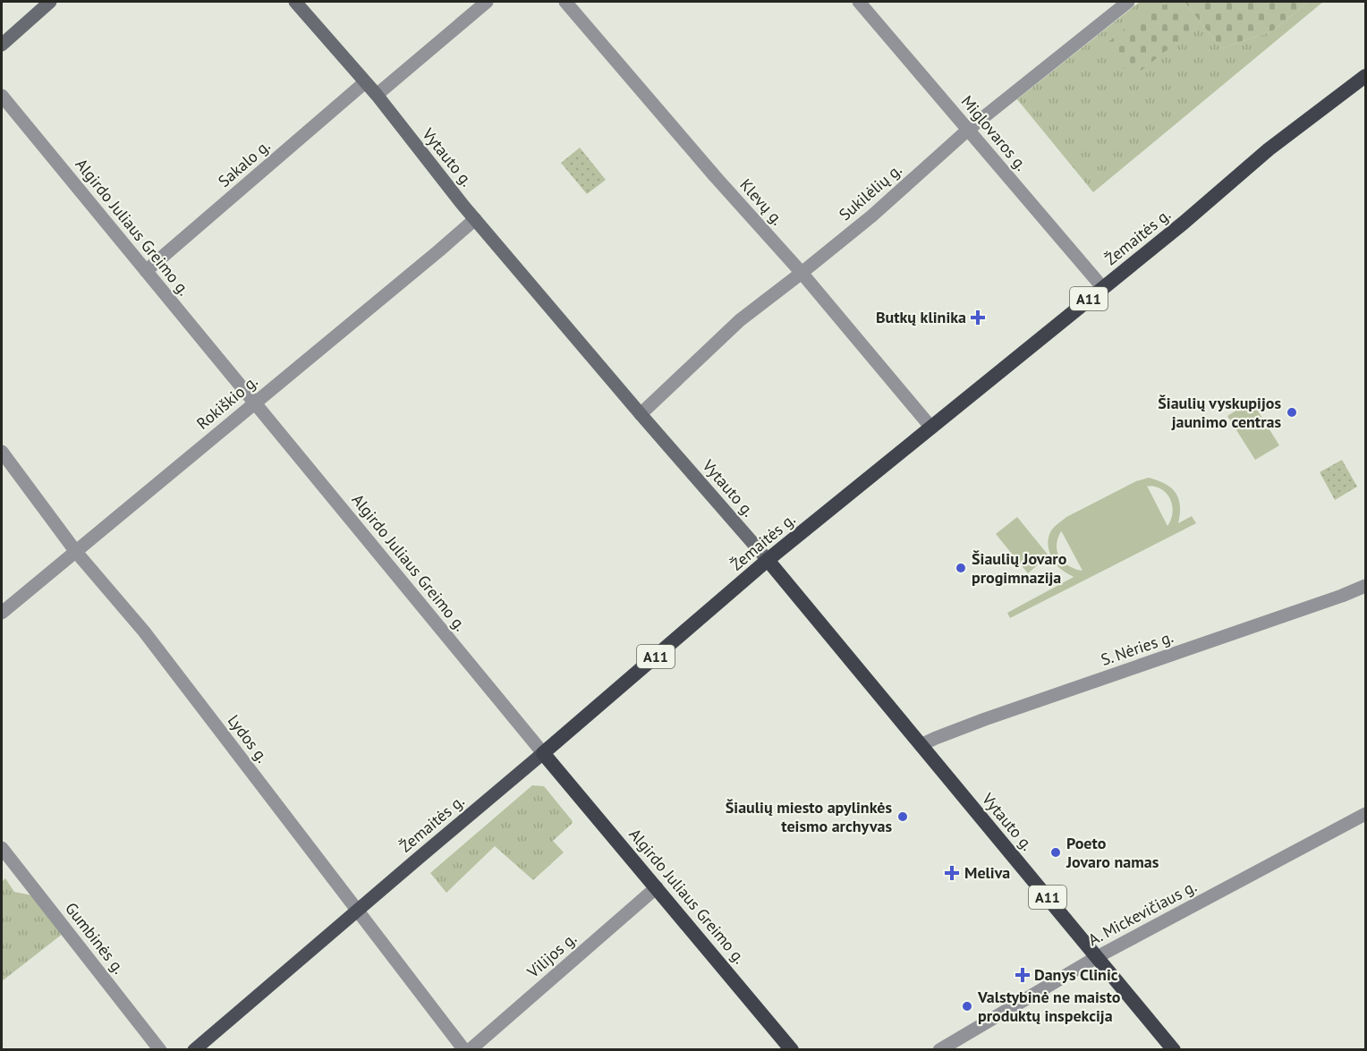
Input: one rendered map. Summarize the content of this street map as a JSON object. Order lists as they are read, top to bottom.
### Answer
{
  "streets": {
    "highway": [
      "Vytauto g.",
      "Algirdo Juliaus Greimo g.",
      "Žemaitės g.",
      "A11"
    ],
    "street": [
      "Miglovaros g.",
      "Sakalo g.",
      "Sukilėlių g.",
      "Klevų g.",
      "Rokiškio g.",
      "S. Nėries g.",
      "Lydos g.",
      "A. Mickevičiaus g.",
      "Gumbinės g.",
      "Vilijos g."
    ]
  },
  "crossings": [
    ["Miglovaros g.", "Sukilėlių g."],
    ["Miglovaros g.", "Žemaitės g."],
    ["Vytauto g.", "Sakalo g."],
    ["Vytauto g.", "Sukilėlių g."],
    ["Vytauto g.", "Žemaitės g."],
    ["Vytauto g.", "Rokiškio g."],
    ["Vytauto g.", "S. Nėries g."],
    ["Vytauto g.", "A. Mickevičiaus g."],
    ["Sakalo g.", "Algirdo Juliaus Greimo g."],
    ["Sukilėlių g.", "Klevų g."],
    ["Klevų g.", "Žemaitės g."],
    ["Algirdo Juliaus Greimo g.", "Žemaitės g."],
    ["Algirdo Juliaus Greimo g.", "Rokiškio g."],
    ["Algirdo Juliaus Greimo g.", "Vilijos g."],
    ["Žemaitės g.", "Lydos g."],
    ["Rokiškio g.", "Lydos g."]
  ],
  "places": {
    "health": ["Butkų klinika", "Meliva", "Danys Clinic"],
    "other": [
      "Šiaulių vyskupijos jaunimo centras",
      "Šiaulių Jovaro progimnazija",
      "Šiaulių miesto apylinkės teismo archyvas",
      "Poeto Jovaro namas",
      "Valstybinė ne maisto produktų inspekcija"
    ]
  }
}
